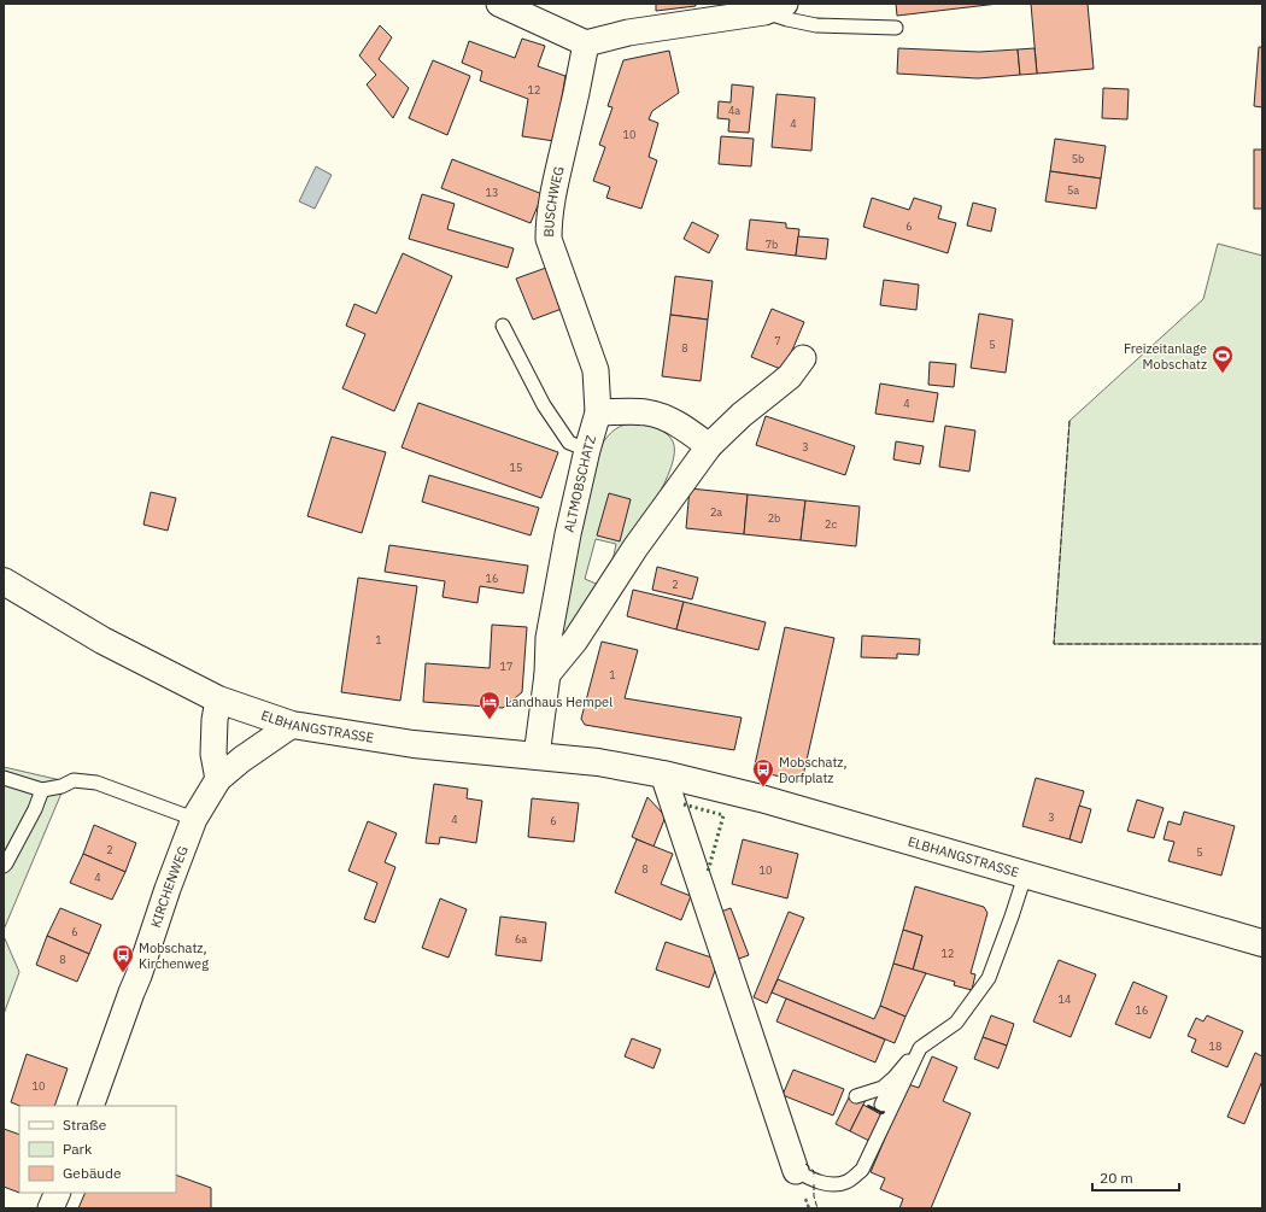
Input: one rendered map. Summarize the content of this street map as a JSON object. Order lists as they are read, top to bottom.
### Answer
{
  "streets": {
    "street": [
      "BUSCHWEG",
      "ALTMOBSCHATZ",
      "ELBHANGSTRASSE",
      "KIRCHENWEG"
    ]
  },
  "crossings": [
    ["BUSCHWEG", "ALTMOBSCHATZ"],
    ["ALTMOBSCHATZ", "ELBHANGSTRASSE"],
    ["ELBHANGSTRASSE", "KIRCHENWEG"]
  ],
  "places": {
    "sports": ["Freizeitanlage Mobschatz"],
    "hotel": ["Landhaus Hempel"],
    "bus stop": ["Mobschatz, Dorfplatz", "Mobschatz, Kirchenweg"]
  },
  "house_numbers": [
    "12",
    "4a",
    "4",
    "10",
    "5b",
    "5a",
    "13",
    "6",
    "7b",
    "7",
    "5",
    "8",
    "4",
    "3",
    "15",
    "2a",
    "2b",
    "2c",
    "16",
    "2",
    "1",
    "17",
    "1",
    "3",
    "4",
    "6",
    "2",
    "5",
    "8",
    "10",
    "4",
    "6",
    "6a",
    "12",
    "8",
    "14",
    "16",
    "18",
    "10"
  ],
  "legend": ["Straße", "Park", "Gebäude"],
  "scale_bar": "20 m"
}
